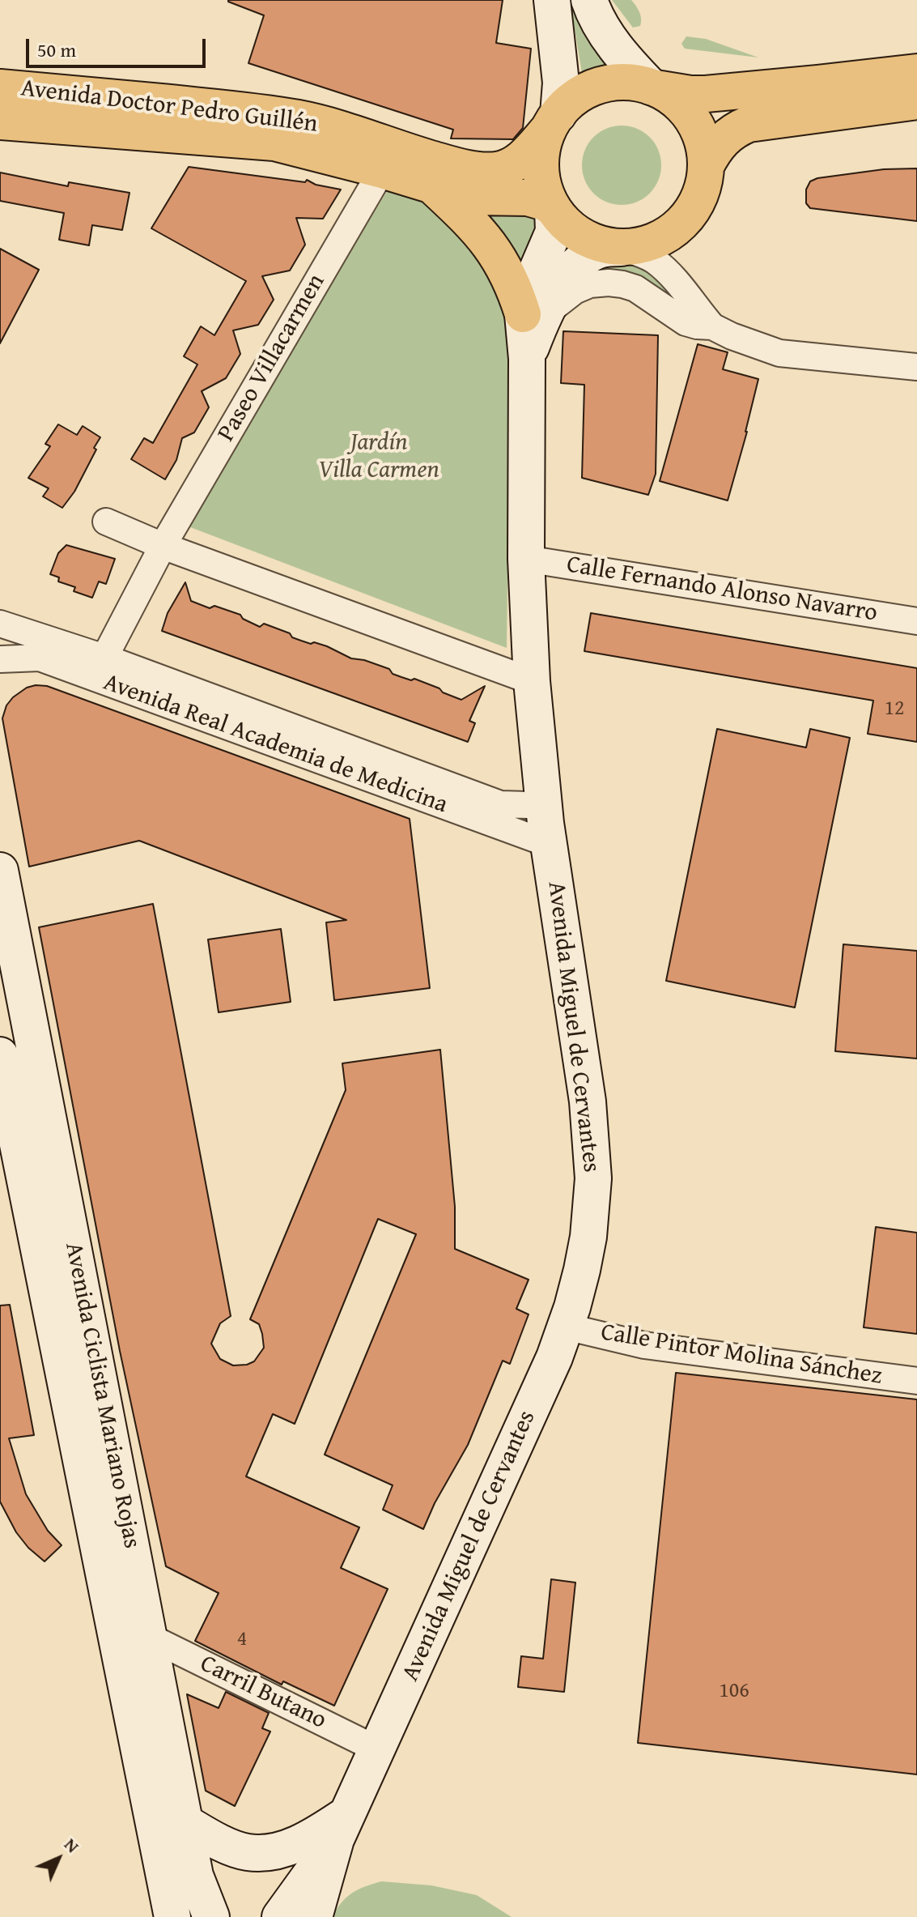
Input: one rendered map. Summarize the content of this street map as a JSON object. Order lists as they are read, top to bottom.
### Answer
{
  "streets": {
    "main road": ["Avenida Doctor Pedro Guillén", "Avenida Miguel de Cervantes", "Avenida Ciclista Mariano Rojas"],
    "street": [
      "Paseo Villacarmen",
      "Calle Fernando Alonso Navarro",
      "Avenida Real Academia de Medicina",
      "Calle Pintor Molina Sánchez",
      "Carril Butano"
    ]
  },
  "crossings": [
    ["Avenida Doctor Pedro Guillén", "Paseo Villacarmen"],
    ["Avenida Doctor Pedro Guillén", "Avenida Miguel de Cervantes"],
    ["Paseo Villacarmen", "Avenida Real Academia de Medicina"],
    ["Calle Fernando Alonso Navarro", "Avenida Miguel de Cervantes"],
    ["Avenida Real Academia de Medicina", "Avenida Miguel de Cervantes"],
    ["Avenida Miguel de Cervantes", "Calle Pintor Molina Sánchez"],
    ["Avenida Miguel de Cervantes", "Carril Butano"],
    ["Avenida Ciclista Mariano Rojas", "Carril Butano"]
  ],
  "parks": ["Jardín Villa Carmen"],
  "house_numbers": ["12", "4", "106"],
  "scale_bar": "50 m",
  "north": "top right"
}
